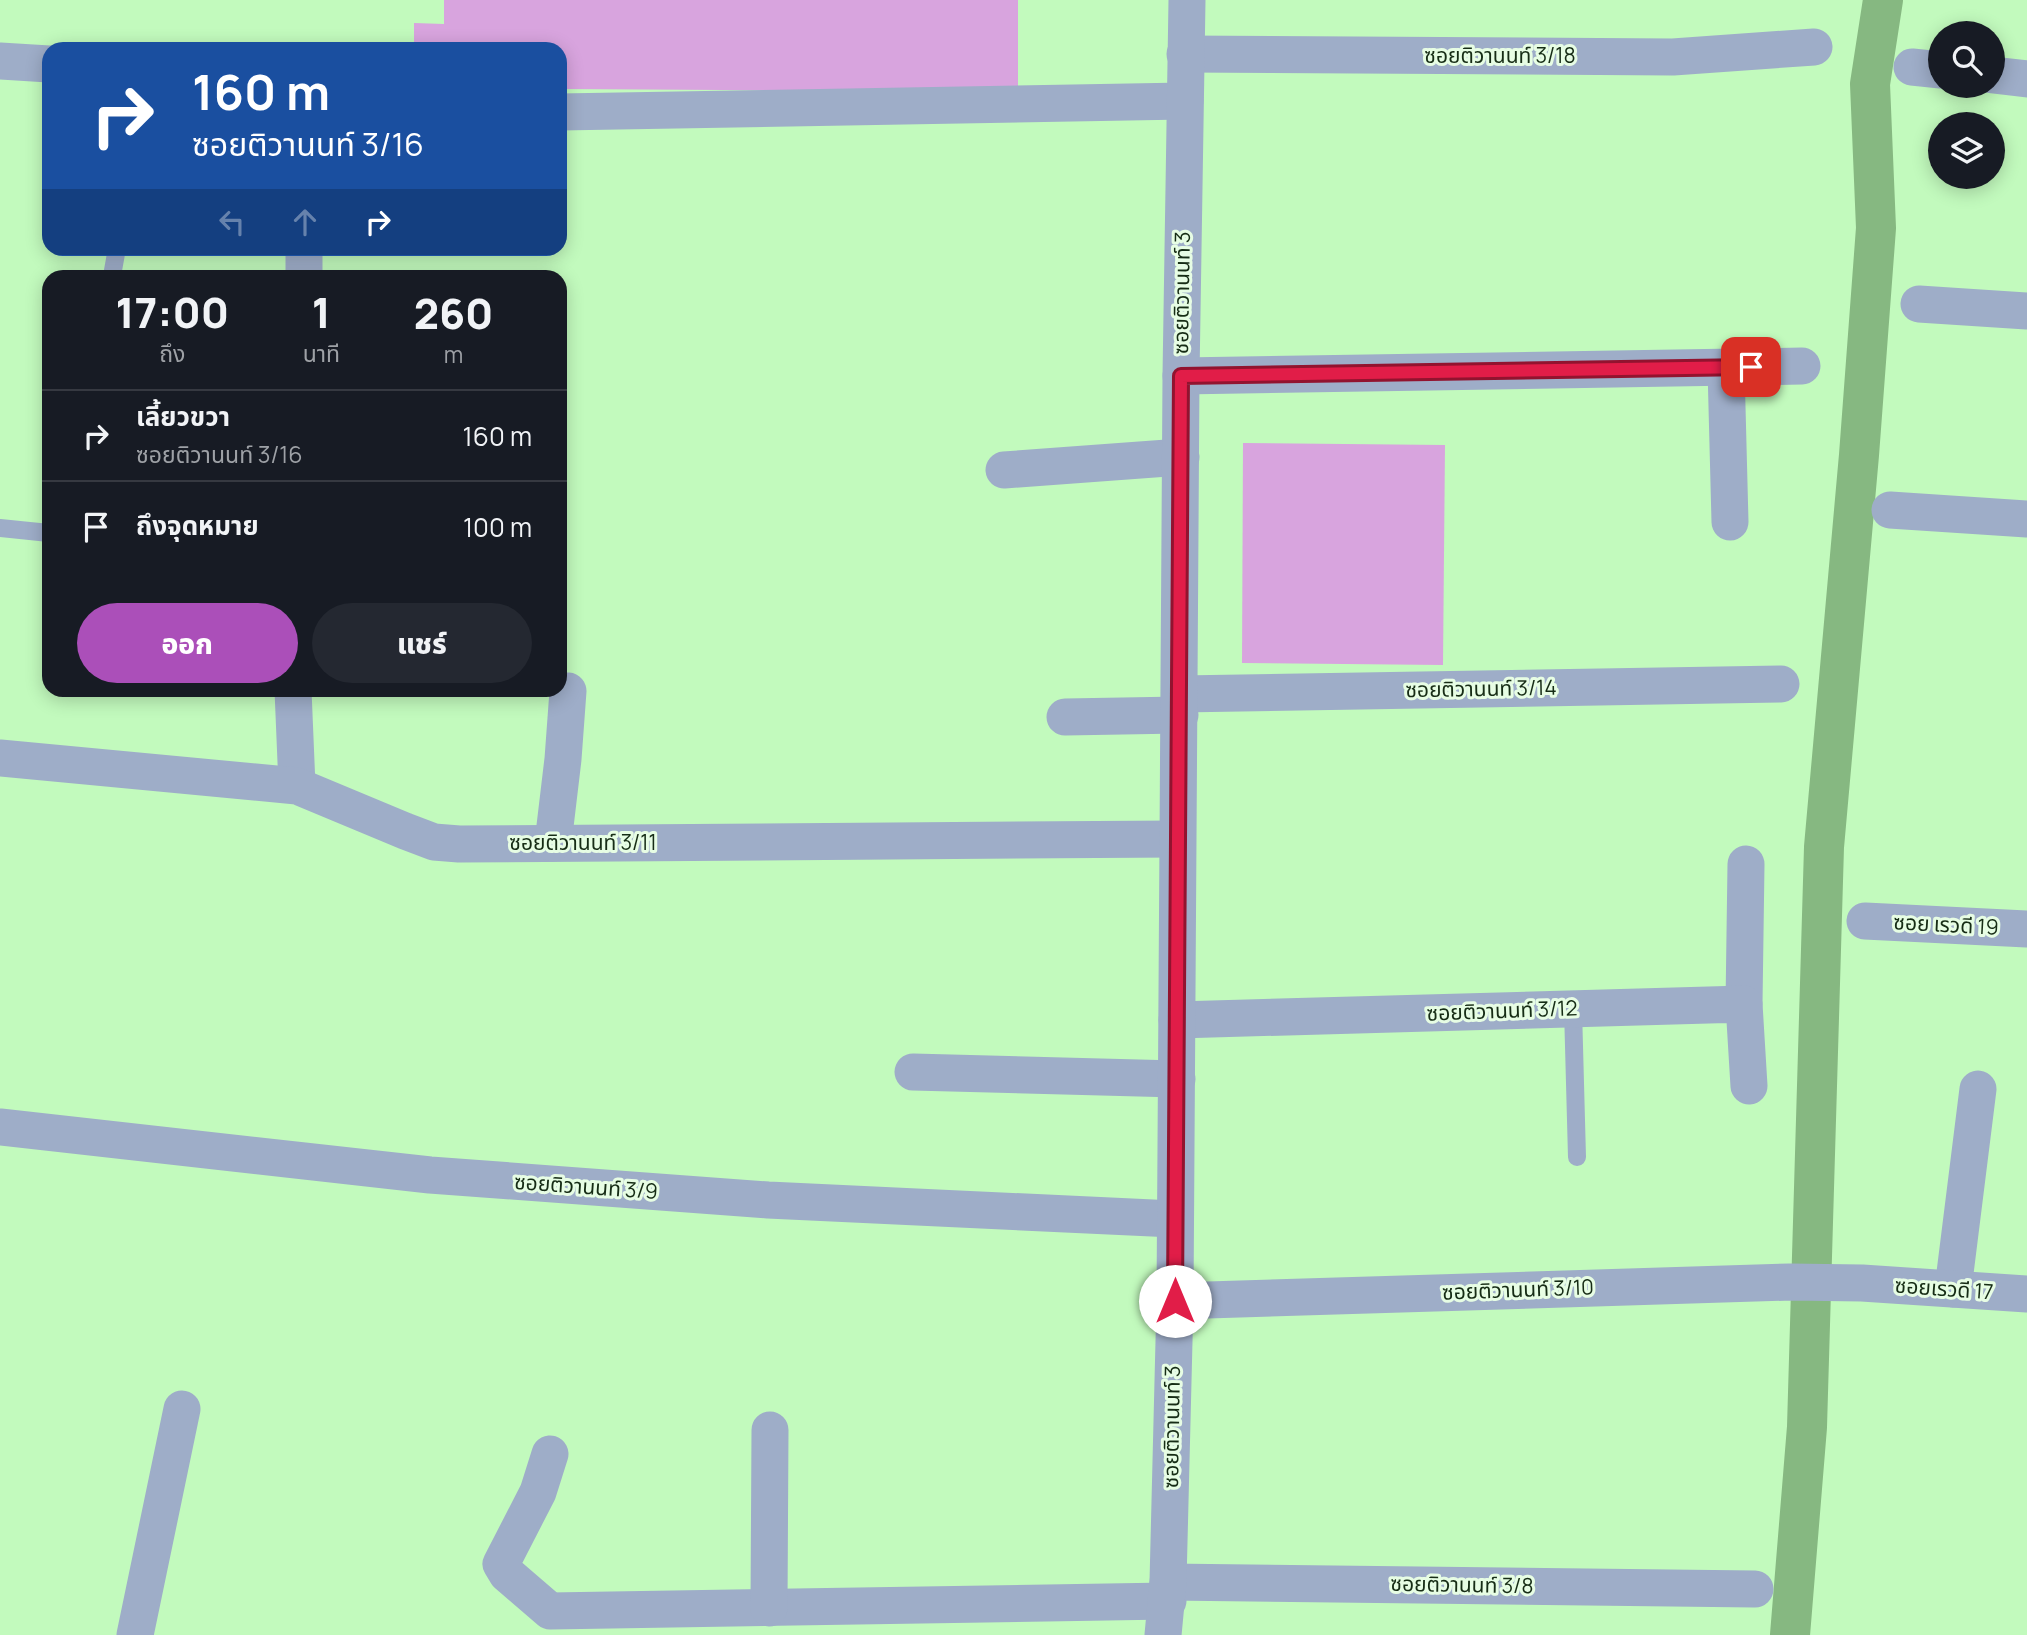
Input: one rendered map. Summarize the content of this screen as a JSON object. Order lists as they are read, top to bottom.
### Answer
{
  "streets": {
    "street": [
      "ซอยติวานนท์ 3/18",
      "ซอยติวานนท์ 3",
      "ซอยติวานนท์ 3/14",
      "ซอยติวานนท์ 3/11",
      "ซอย เรวดี 19",
      "ซอยติวานนท์ 3/12",
      "ซอยติวานนท์ 3/9",
      "ซอยเรวดี 17",
      "ซอยติวานนท์ 3/10",
      "ซอยติวานนท์ 3/8"
    ]
  },
  "crossings": [
    ["ซอยติวานนท์ 3/18", "ซอยติวานนท์ 3"],
    ["ซอยติวานนท์ 3", "ซอยติวานนท์ 3/14"],
    ["ซอยติวานนท์ 3", "ซอยติวานนท์ 3/11"],
    ["ซอยติวานนท์ 3", "ซอยติวานนท์ 3/12"],
    ["ซอยติวานนท์ 3", "ซอยติวานนท์ 3/9"],
    ["ซอยติวานนท์ 3", "ซอยติวานนท์ 3/10"],
    ["ซอยติวานนท์ 3", "ซอยติวานนท์ 3/8"],
    ["ซอยเรวดี 17", "ซอยติวานนท์ 3/10"]
  ],
  "page": {
    "turn": ["160 m", "ซอยติวานนท์ 3/16"],
    "eta": [
      "17:00",
      "ถึง",
      "1",
      "นาที",
      "260",
      "m"
    ],
    "list": [
      {
        "name": "เลี้ยวขวา",
        "note": "ซอยติวานนท์ 3/16",
        "value": "160 m"
      },
      {
        "name": "ถึงจุดหมาย",
        "value": "100 m"
      }
    ],
    "buttons": ["ออก", "แชร์"]
  }
}
